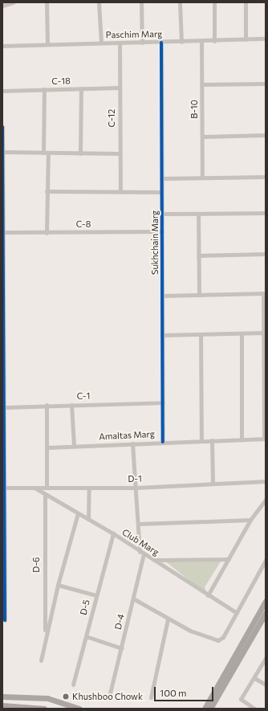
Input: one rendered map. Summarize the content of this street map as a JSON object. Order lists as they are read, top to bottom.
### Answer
{
  "streets": {
    "street": [
      "Paschim Marg",
      "C-18",
      "B-10",
      "C-12",
      "C-8",
      "Sukhchain Marg",
      "C-1",
      "Amaltas Marg",
      "D-1",
      "Club Marg",
      "D-6",
      "D-5",
      "D-4"
    ]
  },
  "crossings": [
    ["Paschim Marg", "B-10"],
    ["Paschim Marg", "C-12"],
    ["Paschim Marg", "Sukhchain Marg"],
    ["C-18", "C-12"],
    ["C-8", "Sukhchain Marg"],
    ["Sukhchain Marg", "C-1"],
    ["Sukhchain Marg", "Amaltas Marg"],
    ["Amaltas Marg", "D-4"],
    ["D-1", "Club Marg"],
    ["D-1", "D-4"],
    ["Club Marg", "D-6"],
    ["Club Marg", "D-5"],
    ["Club Marg", "D-4"]
  ],
  "places": ["Khushboo Chowk"],
  "scale_bar": "100 m"
}
